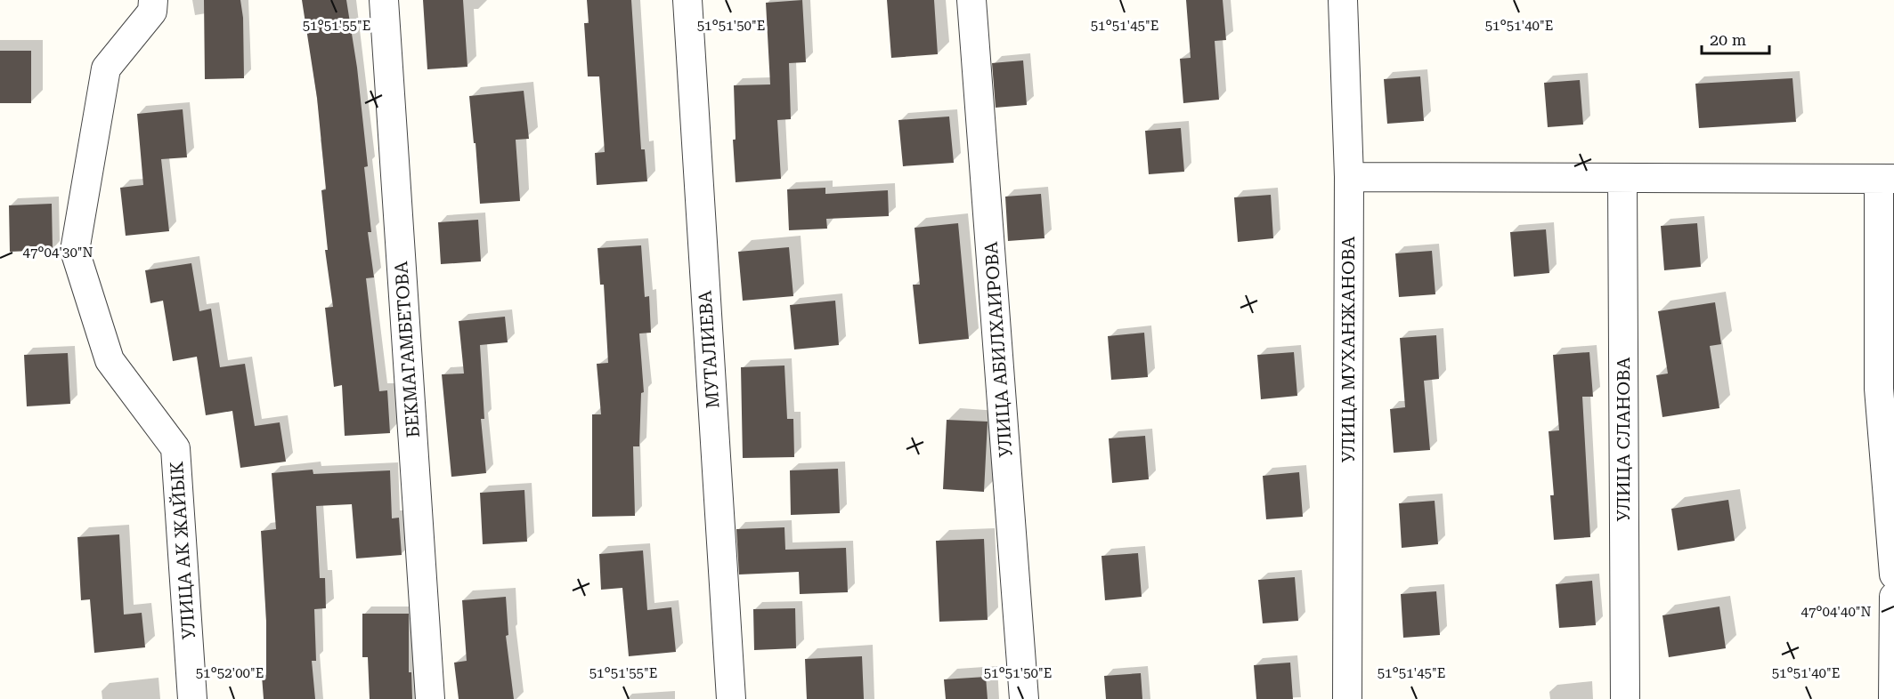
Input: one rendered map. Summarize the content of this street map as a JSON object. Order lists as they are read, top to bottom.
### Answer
{
  "streets": {
    "street": [
      "БЕКМАГАМБЕТОВА",
      "МУТАЛИЕВА",
      "УЛИЦА АБИЛХАИРОВА",
      "УЛИЦА МУХАНЖАНОВА",
      "УЛИЦА СЛАНОВА",
      "УЛИЦА АК ЖАЙЫК"
    ]
  },
  "scale_bar": "20 m",
  "coordinates": [
    "51°51'55\"E",
    "51°51'50\"E",
    "51°51'45\"E",
    "51°51'40\"E",
    "47°04'30\"N",
    "47°04'40\"N",
    "51°52'00\"E"
  ]
}
